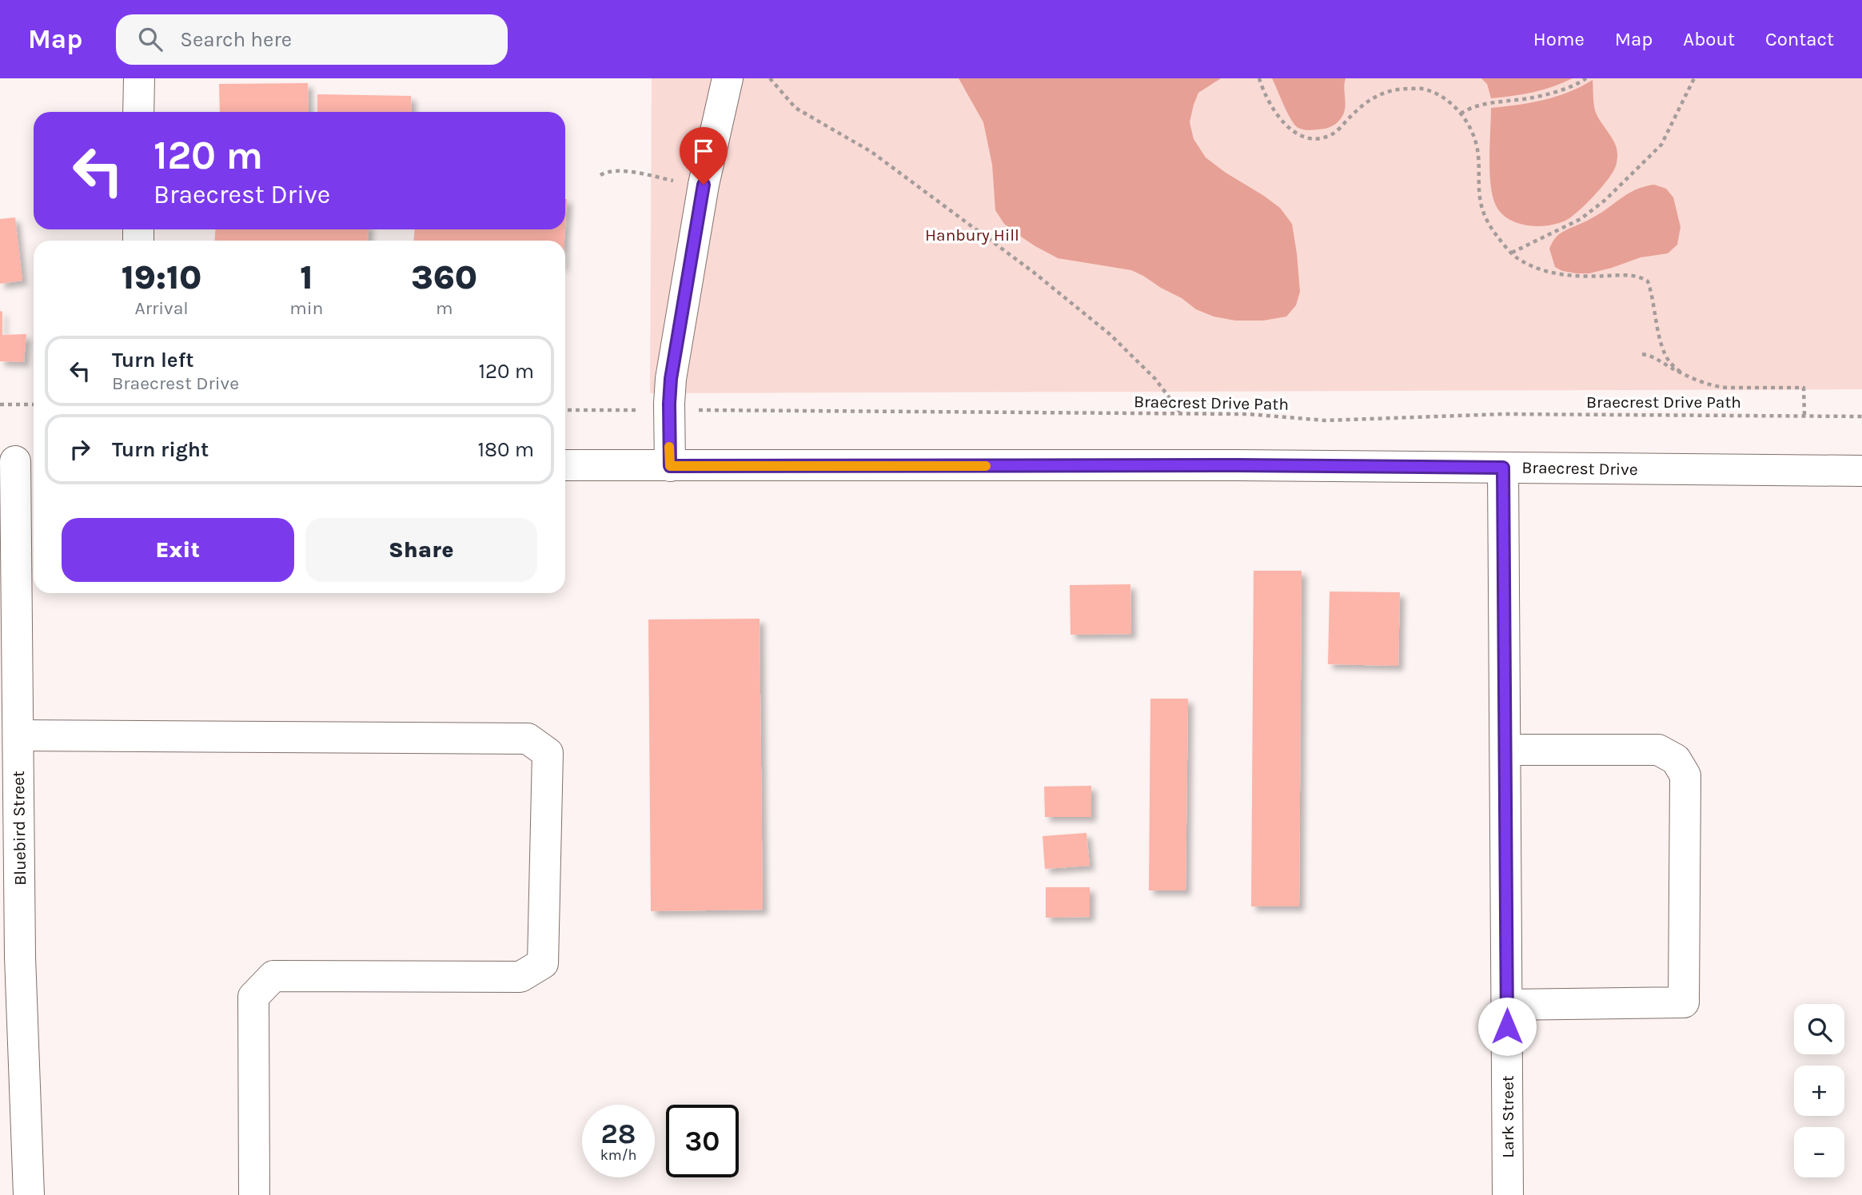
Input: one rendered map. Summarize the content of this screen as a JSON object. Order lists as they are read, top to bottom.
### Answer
{
  "streets": {
    "street": ["Braecrest Drive", "Bluebird Street", "Lark Street"],
    "path": ["Braecrest Drive Path"]
  },
  "crossings": [
    ["Braecrest Drive", "Lark Street"]
  ],
  "parks": ["Hanbury Hill"],
  "page": {
    "header": "Map",
    "search": "Search here",
    "nav": [
      "Home",
      "Map",
      "About",
      "Contact"
    ],
    "turn": ["120 m", "Braecrest Drive"],
    "eta": [
      "19:10",
      "Arrival",
      "1",
      "min",
      "360",
      "m"
    ],
    "list": [
      {
        "name": "Turn left",
        "note": "Braecrest Drive",
        "value": "120 m"
      },
      {
        "name": "Turn right",
        "value": "180 m"
      }
    ],
    "buttons": ["Exit", "Share"],
    "map_buttons": ["+", "−"],
    "speed": "28 km/h",
    "limit": "30"
  }
}
